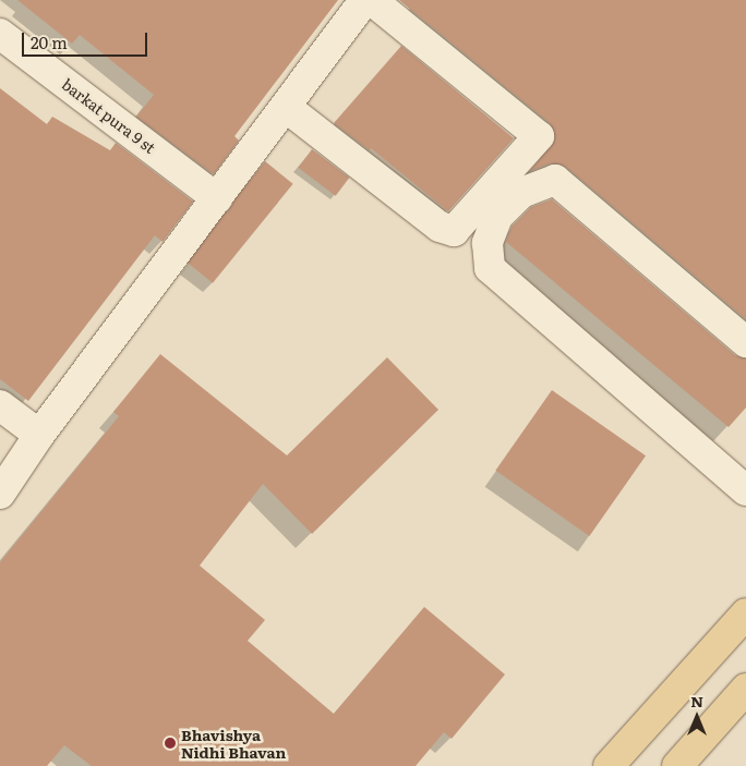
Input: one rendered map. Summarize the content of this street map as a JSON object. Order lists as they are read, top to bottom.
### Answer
{
  "streets": {
    "street": ["barkat pura 9 st"]
  },
  "places": ["Bhavishya Nidhi Bhavan"],
  "scale_bar": "20 m",
  "north": "top"
}
